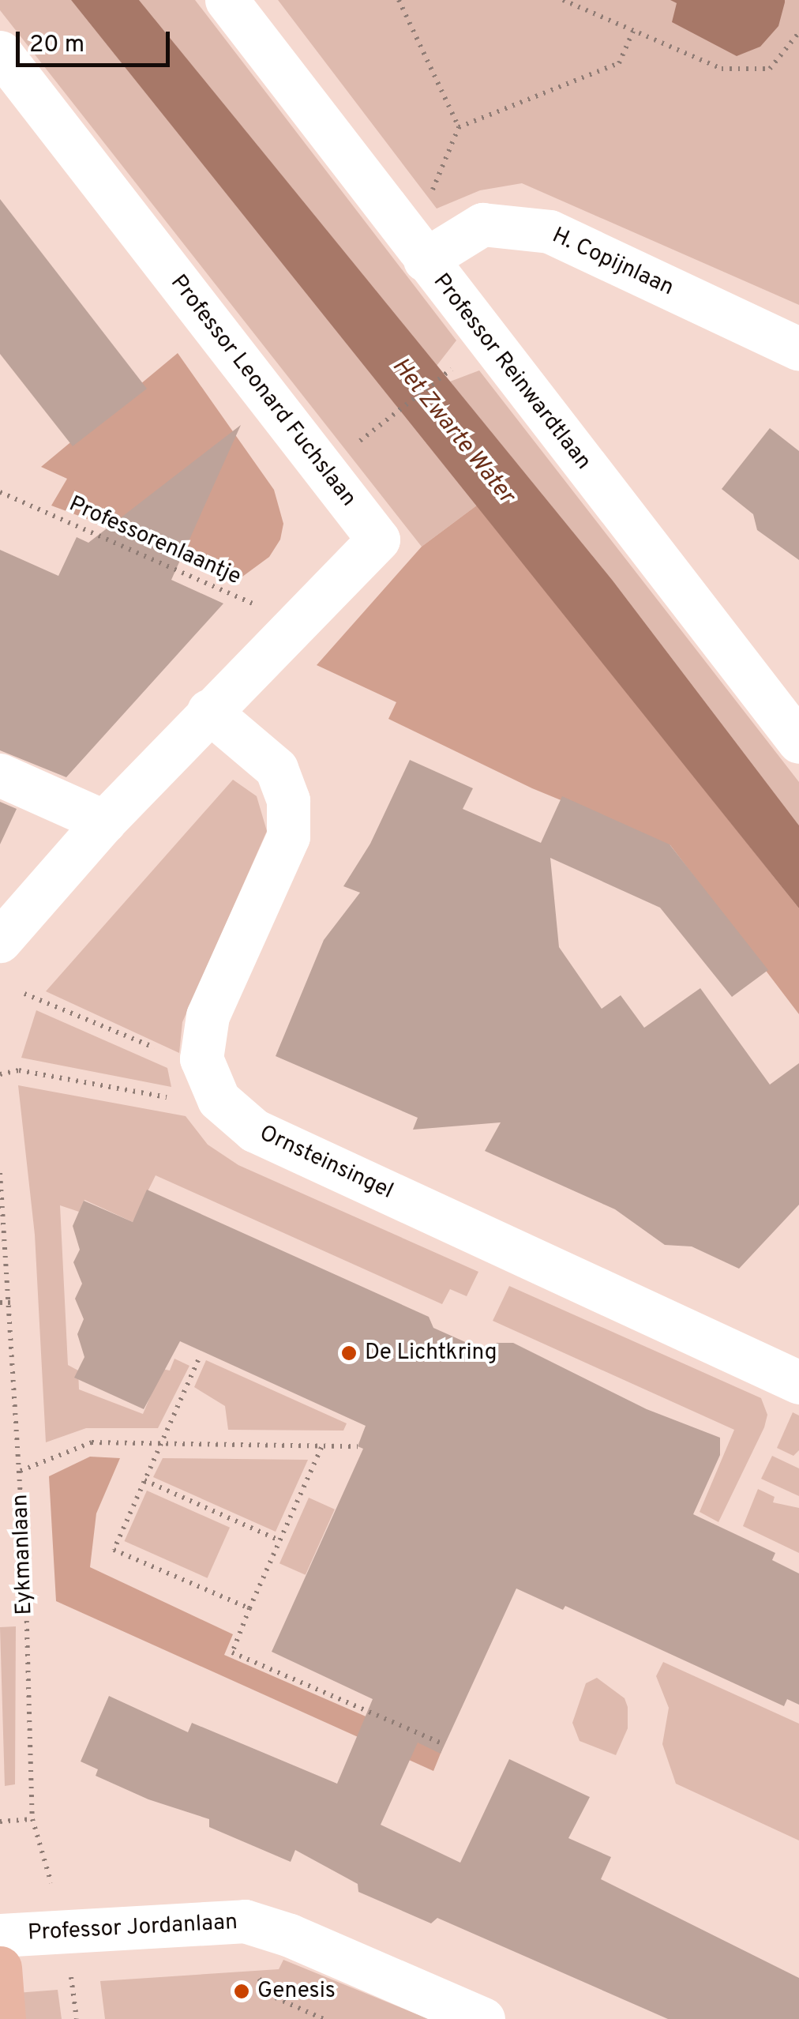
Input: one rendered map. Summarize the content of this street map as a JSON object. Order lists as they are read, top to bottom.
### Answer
{
  "streets": {
    "street": [
      "H. Copijnlaan",
      "Professor Reinwardtlaan",
      "Professor Leonard Fuchslaan",
      "Ornsteinsingel",
      "Professor Jordanlaan"
    ],
    "path": ["Professorenlaantje", "Eykmanlaan"]
  },
  "crossings": [
    ["H. Copijnlaan", "Professor Reinwardtlaan"],
    ["Professor Leonard Fuchslaan", "Professorenlaantje"],
    ["Eykmanlaan", "Professor Jordanlaan"]
  ],
  "water": ["Het Zwarte Water"],
  "places": ["De Lichtkring", "Genesis"],
  "scale_bar": "20 m"
}
